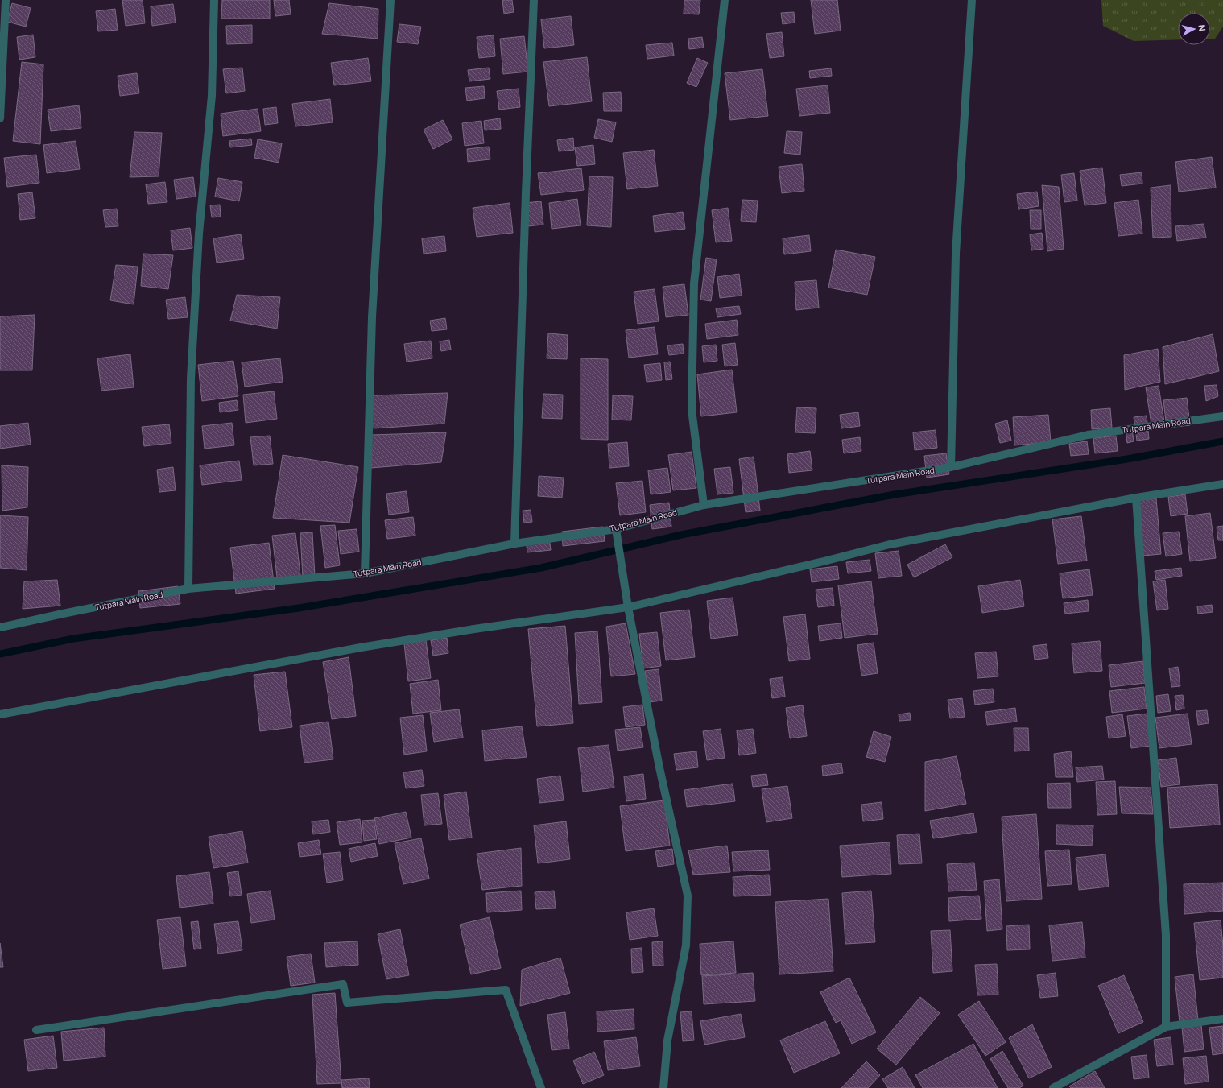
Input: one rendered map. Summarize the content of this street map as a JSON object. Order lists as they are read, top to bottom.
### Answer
{
  "streets": {
    "street": ["Tutpara Main Road"]
  },
  "north": "right"
}
